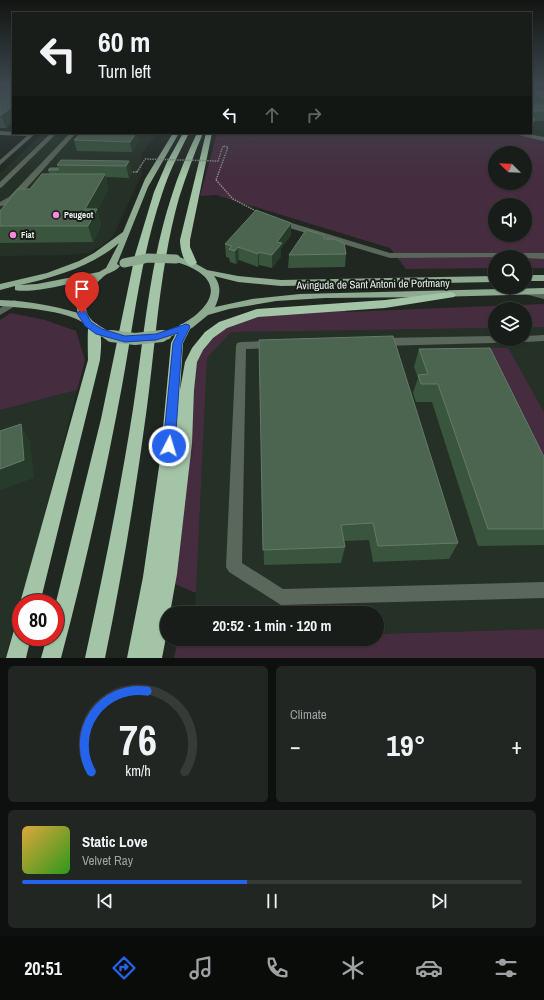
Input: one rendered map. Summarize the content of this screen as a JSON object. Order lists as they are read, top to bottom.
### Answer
{
  "streets": {
    "main road": ["Avinguda de Sant Antoni de Portmany"]
  },
  "places": ["Peugeot", "Fiat"],
  "north": "top left",
  "page": {
    "turn": ["60 m", "Turn left"],
    "limit": "80",
    "trip": "20:52 · 1 min · 120 m",
    "tile": "Climate",
    "heat": ["−", "19°", "+"],
    "song": ["Static Love", "Velvet Ray"],
    "tabs": "20:51",
    "gauge": ["76", "km/h"]
  }
}
